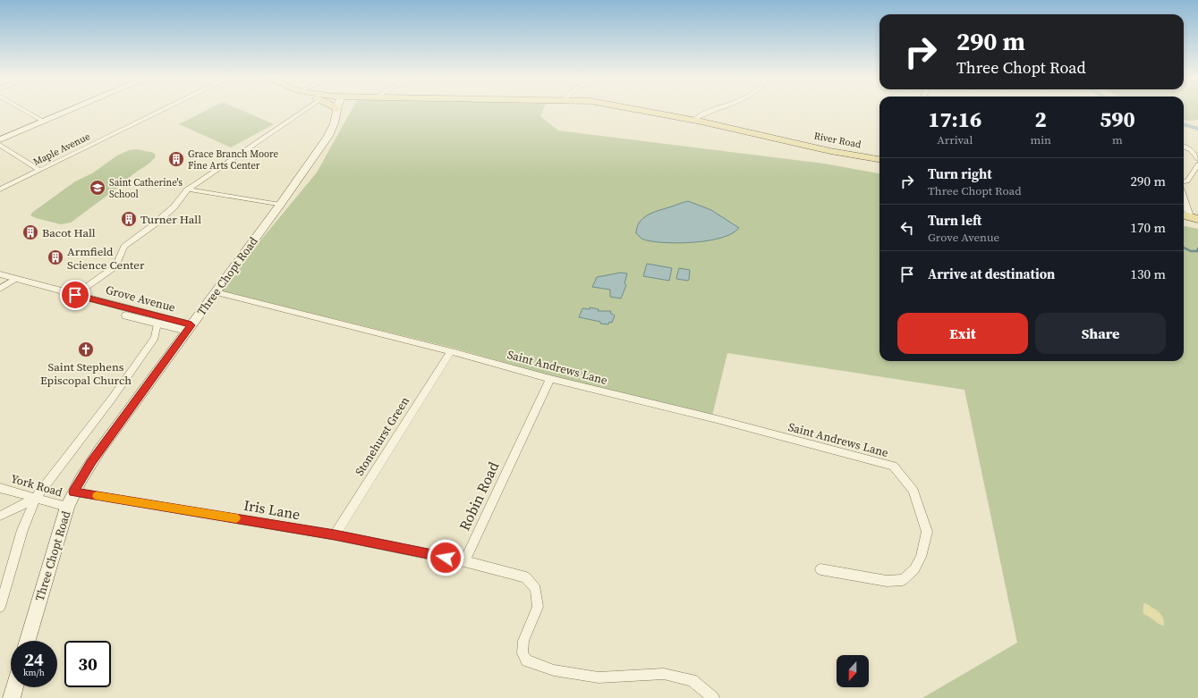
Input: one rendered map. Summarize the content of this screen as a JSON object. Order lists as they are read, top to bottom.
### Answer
{
  "streets": {
    "main road": ["River Road", "Three Chopt Road"],
    "street": [
      "Maple Avenue",
      "Grove Avenue",
      "Saint Andrews Lane",
      "Stonehurst Green",
      "York Road",
      "Robin Road",
      "Iris Lane"
    ]
  },
  "crossings": [
    ["Three Chopt Road", "Grove Avenue"],
    ["Three Chopt Road", "Saint Andrews Lane"],
    ["Three Chopt Road", "York Road"],
    ["Three Chopt Road", "Iris Lane"],
    ["Saint Andrews Lane", "Stonehurst Green"],
    ["Saint Andrews Lane", "Robin Road"],
    ["Stonehurst Green", "Iris Lane"],
    ["Robin Road", "Iris Lane"]
  ],
  "places": {
    "building": [
      "Grace Branch Moore Fine Arts Center",
      "Turner Hall",
      "Bacot Hall",
      "Armfield Science Center"
    ],
    "school or university": ["Saint Catherine's School"],
    "church": ["Saint Stephens Episcopal Church"]
  },
  "north": "bottom",
  "page": {
    "turn": ["290 m", "Three Chopt Road"],
    "eta": [
      "17:16",
      "Arrival",
      "2",
      "min",
      "590",
      "m"
    ],
    "list": [
      {
        "name": "Turn right",
        "note": "Three Chopt Road",
        "value": "290 m"
      },
      {
        "name": "Turn left",
        "note": "Grove Avenue",
        "value": "170 m"
      },
      {
        "name": "Arrive at destination",
        "value": "130 m"
      }
    ],
    "buttons": ["Exit", "Share"],
    "speed": "24 km/h",
    "limit": "30"
  }
}
